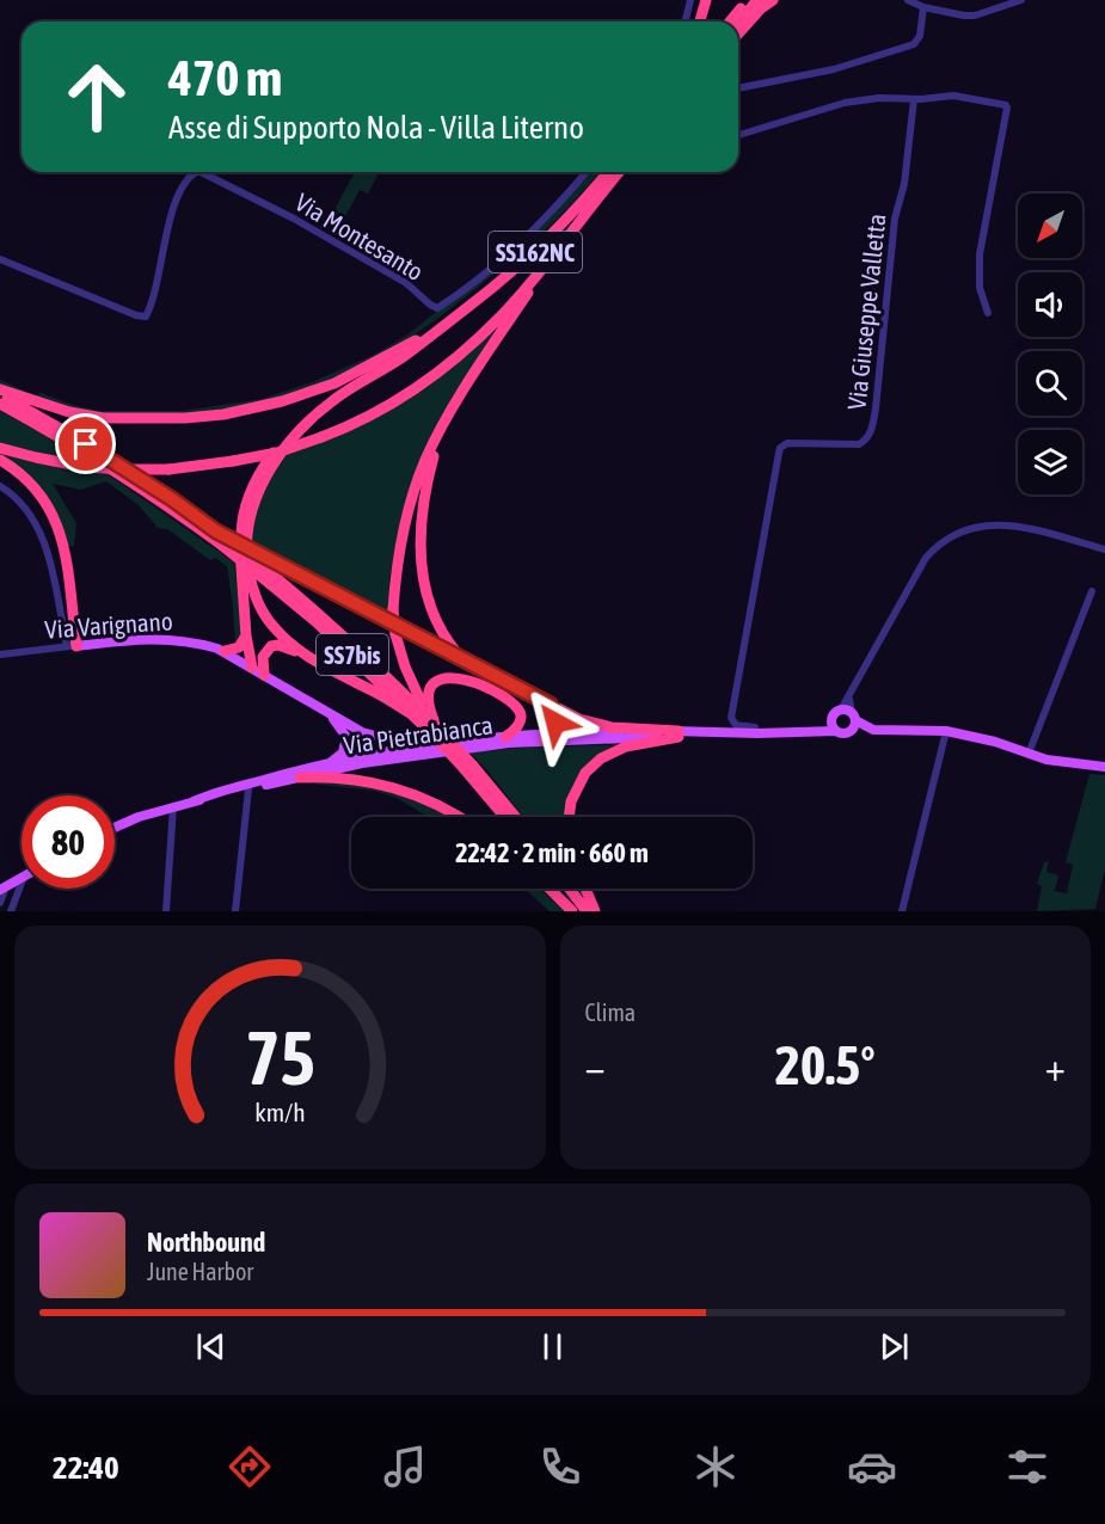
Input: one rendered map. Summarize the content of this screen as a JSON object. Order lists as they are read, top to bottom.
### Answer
{
  "streets": {
    "highway": ["SS162NC", "SS7bis"],
    "main road": ["Via Varignano", "Via Pietrabianca"],
    "street": ["Via Montesanto", "Via Giuseppe Valletta"]
  },
  "crossings": [
    ["SS162NC", "SS7bis"],
    ["Via Giuseppe Valletta", "Via Pietrabianca"],
    ["Via Varignano", "Via Pietrabianca"]
  ],
  "north": "bottom left",
  "page": {
    "turn": ["470 m", "Asse di Supporto Nola - Villa Literno"],
    "limit": "80",
    "trip": "22:42 · 2 min · 660 m",
    "tile": "Clima",
    "heat": ["−", "20.5°", "+"],
    "song": ["Northbound", "June Harbor"],
    "tabs": "22:40",
    "gauge": ["75", "km/h"]
  }
}
